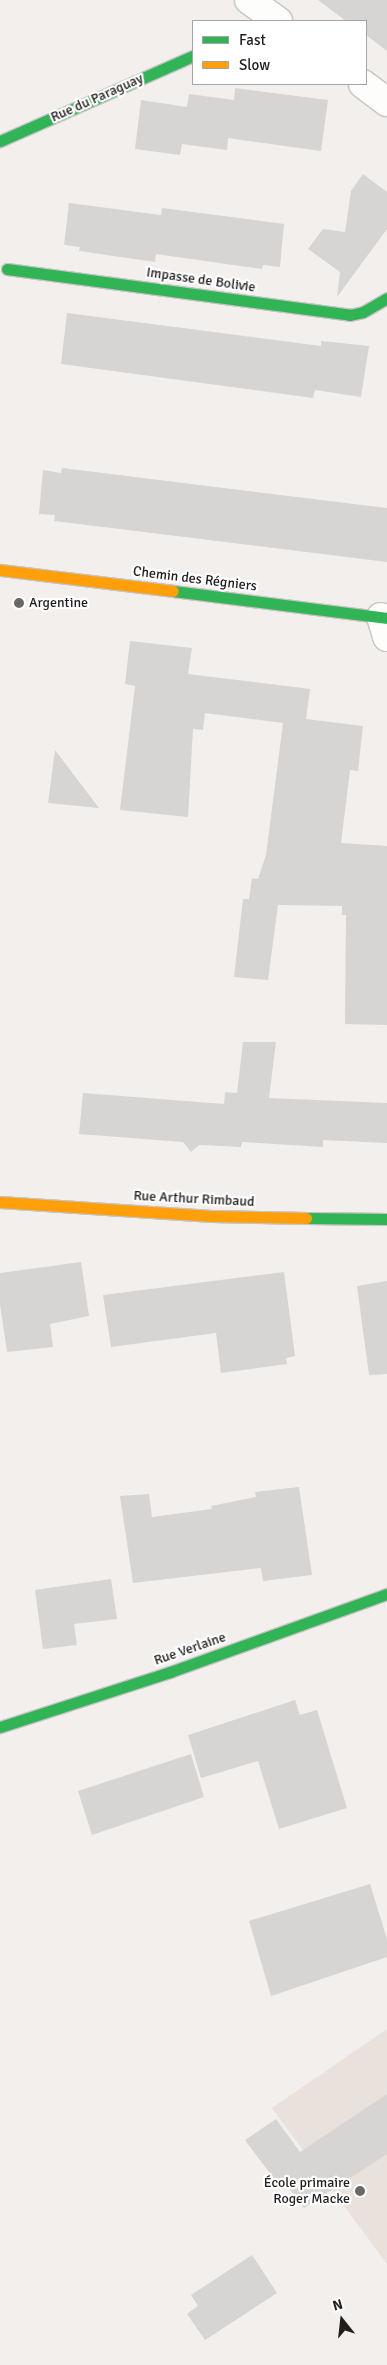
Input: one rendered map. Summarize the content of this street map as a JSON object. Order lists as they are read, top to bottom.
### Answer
{
  "streets": {
    "street": [
      "Rue du Paraguay",
      "Impasse de Bolivie",
      "Chemin des Régniers",
      "Rue Arthur Rimbaud",
      "Rue Verlaine"
    ]
  },
  "places": ["Argentine", "École primaire Roger Macke"],
  "legend": ["Fast", "Slow"],
  "north": "top"
}
